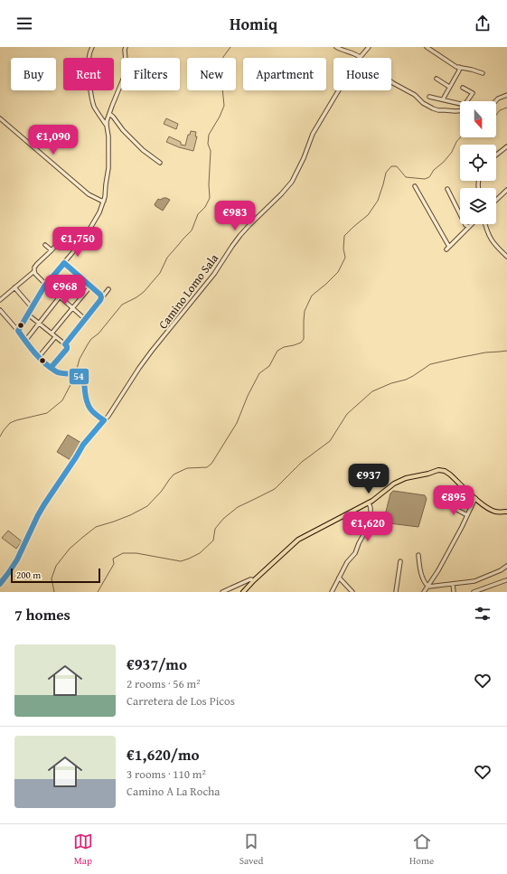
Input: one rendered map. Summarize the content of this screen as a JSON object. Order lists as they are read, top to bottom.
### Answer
{
  "streets": {
    "street": ["Camino Lomo Sala"]
  },
  "lines": ["transit line 54"],
  "scale_bar": "200 m",
  "north": "bottom",
  "page": {
    "header": "Homiq",
    "chip": [
      "Buy",
      "Rent",
      "Filters",
      "New",
      "Apartment",
      "House"
    ],
    "price": [
      "€1,090",
      "€983",
      "€1,750",
      "€968",
      "€937",
      "€895",
      "€1,620"
    ],
    "scale": "200 m",
    "heading": "7 homes",
    "list": [
      {
        "name": "€937/mo",
        "note": "2 rooms · 56 m² · Carretera de Los Picos"
      },
      {
        "name": "€1,620/mo",
        "note": "3 rooms · 110 m² · Camino A La Rocha"
      }
    ],
    "tabs": ["Map", "Saved", "Home"]
  }
}
